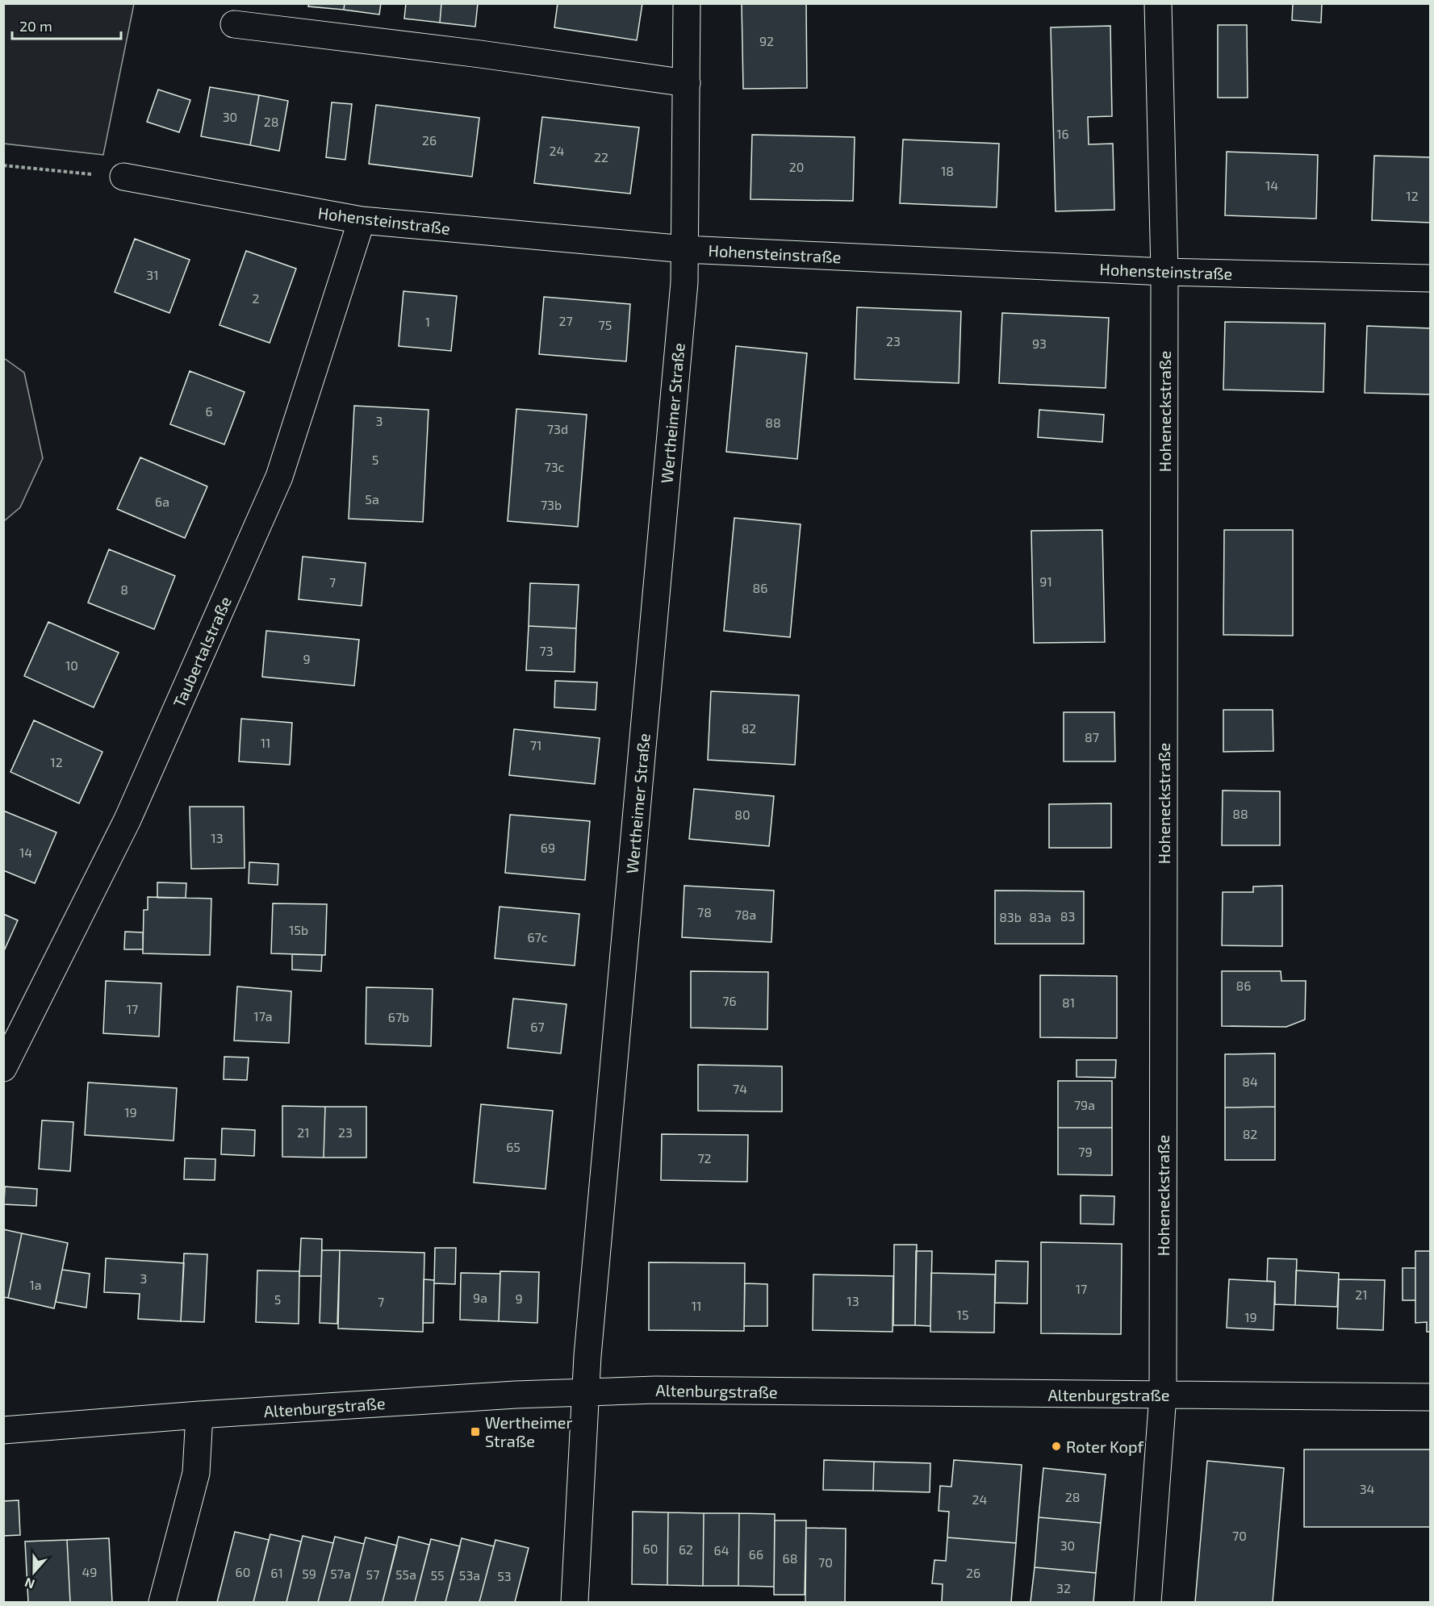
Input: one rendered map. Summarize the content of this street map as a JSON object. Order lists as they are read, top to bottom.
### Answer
{
  "streets": {
    "street": [
      "Hohensteinstraße",
      "Hoheneckstraße",
      "Wertheimer Straße",
      "Taubertalstraße",
      "Altenburgstraße"
    ]
  },
  "crossings": [
    ["Hohensteinstraße", "Hoheneckstraße"],
    ["Hohensteinstraße", "Wertheimer Straße"],
    ["Hohensteinstraße", "Taubertalstraße"],
    ["Hoheneckstraße", "Altenburgstraße"],
    ["Wertheimer Straße", "Altenburgstraße"]
  ],
  "places": {
    "transit": ["Wertheimer Straße"],
    "other": ["Roter Kopf"]
  },
  "house_numbers": [
    "92",
    "30",
    "28",
    "16",
    "26",
    "24",
    "22",
    "20",
    "18",
    "14",
    "12",
    "31",
    "2",
    "27",
    "1",
    "75",
    "23",
    "93",
    "6",
    "3",
    "88",
    "73d",
    "5",
    "73c",
    "5a",
    "6a",
    "73b",
    "91",
    "7",
    "86",
    "8",
    "73",
    "9",
    "10",
    "82",
    "87",
    "11",
    "71",
    "12",
    "88",
    "80",
    "13",
    "69",
    "14",
    "78",
    "78a",
    "83",
    "83b",
    "83a",
    "15b",
    "67c",
    "86",
    "76",
    "81",
    "17",
    "17a",
    "67b",
    "67",
    "84",
    "74",
    "79a",
    "19",
    "21",
    "23",
    "82",
    "65",
    "79",
    "72",
    "3",
    "1a",
    "17",
    "21",
    "9a",
    "9",
    "5",
    "13",
    "7",
    "11",
    "15",
    "19",
    "34",
    "28",
    "24",
    "70",
    "30",
    "60",
    "62",
    "64",
    "66",
    "68",
    "70",
    "49",
    "60",
    "61",
    "26",
    "59",
    "57a",
    "57",
    "55a",
    "55",
    "53a",
    "53",
    "32"
  ],
  "scale_bar": "20 m",
  "north": "bottom"
}
